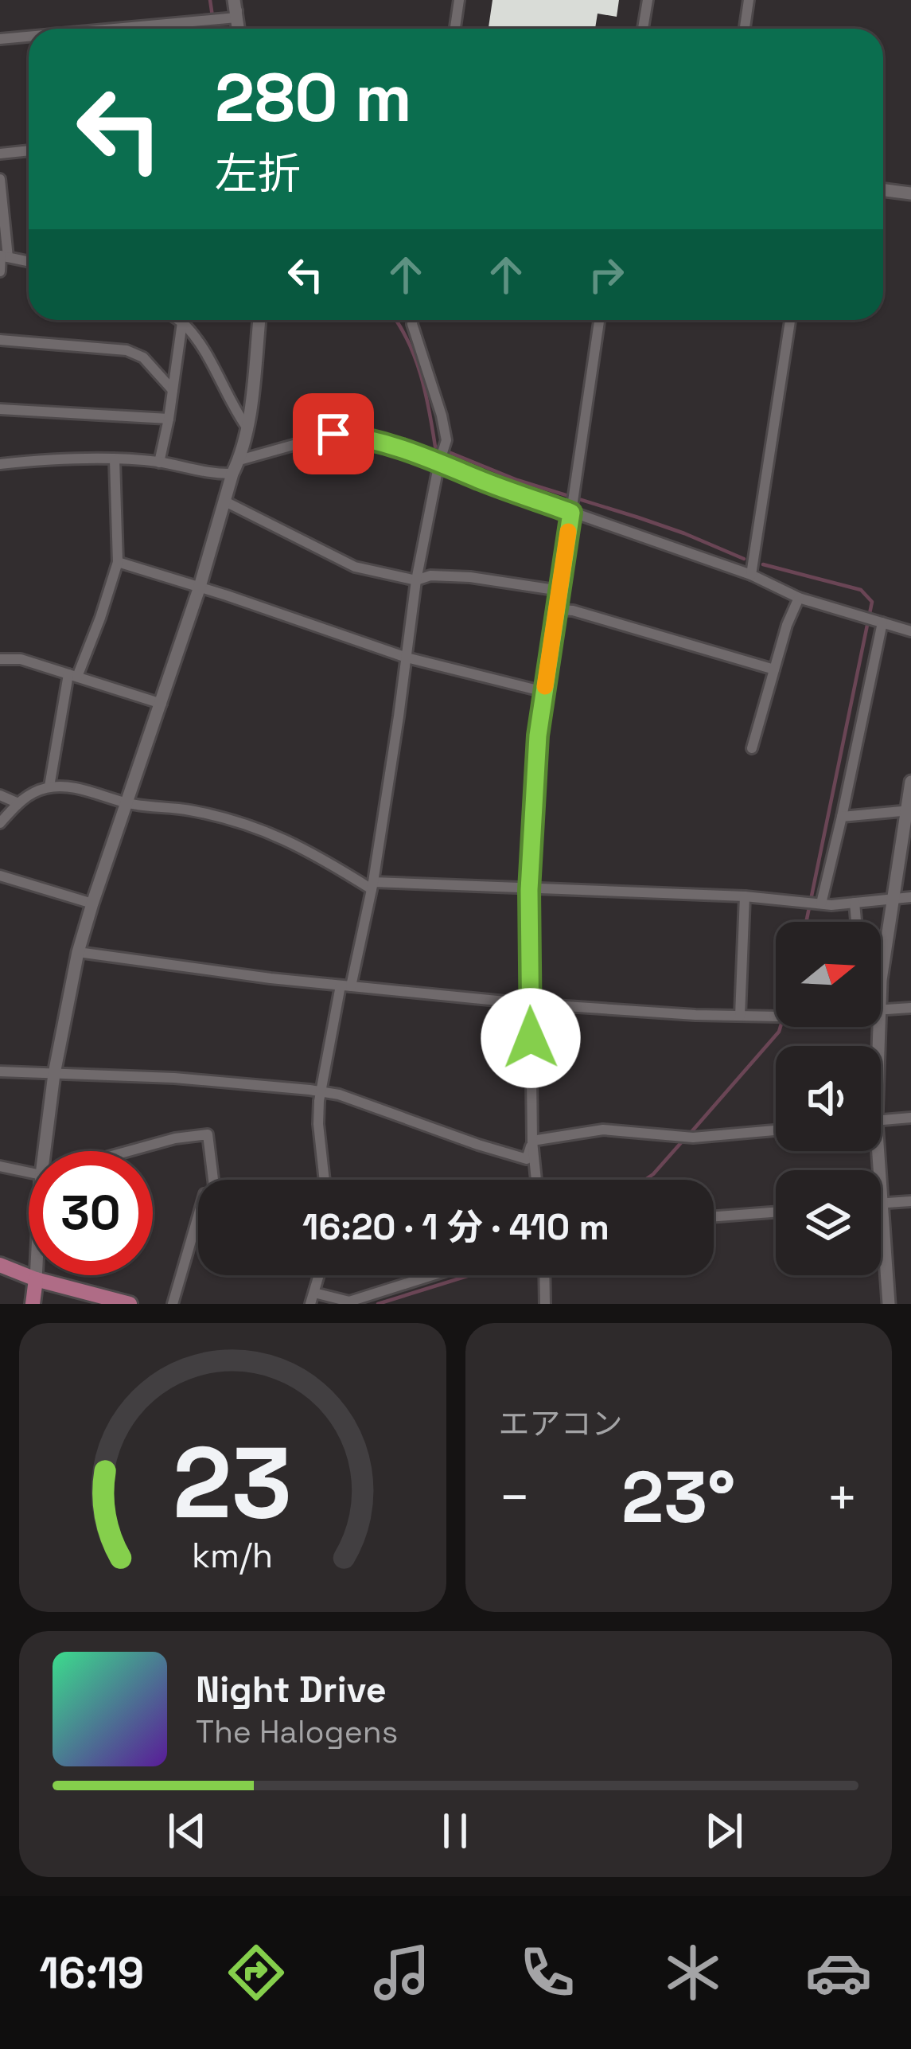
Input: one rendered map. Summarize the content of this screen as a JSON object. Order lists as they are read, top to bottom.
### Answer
{
  "north": "right",
  "page": {
    "turn": ["280 m", "左折"],
    "limit": "30",
    "trip": "16:20 · 1 分 · 410 m",
    "tile": "エアコン",
    "heat": ["−", "23°", "+"],
    "song": ["Night Drive", "The Halogens"],
    "tabs": "16:19",
    "gauge": ["23", "km/h"]
  }
}
